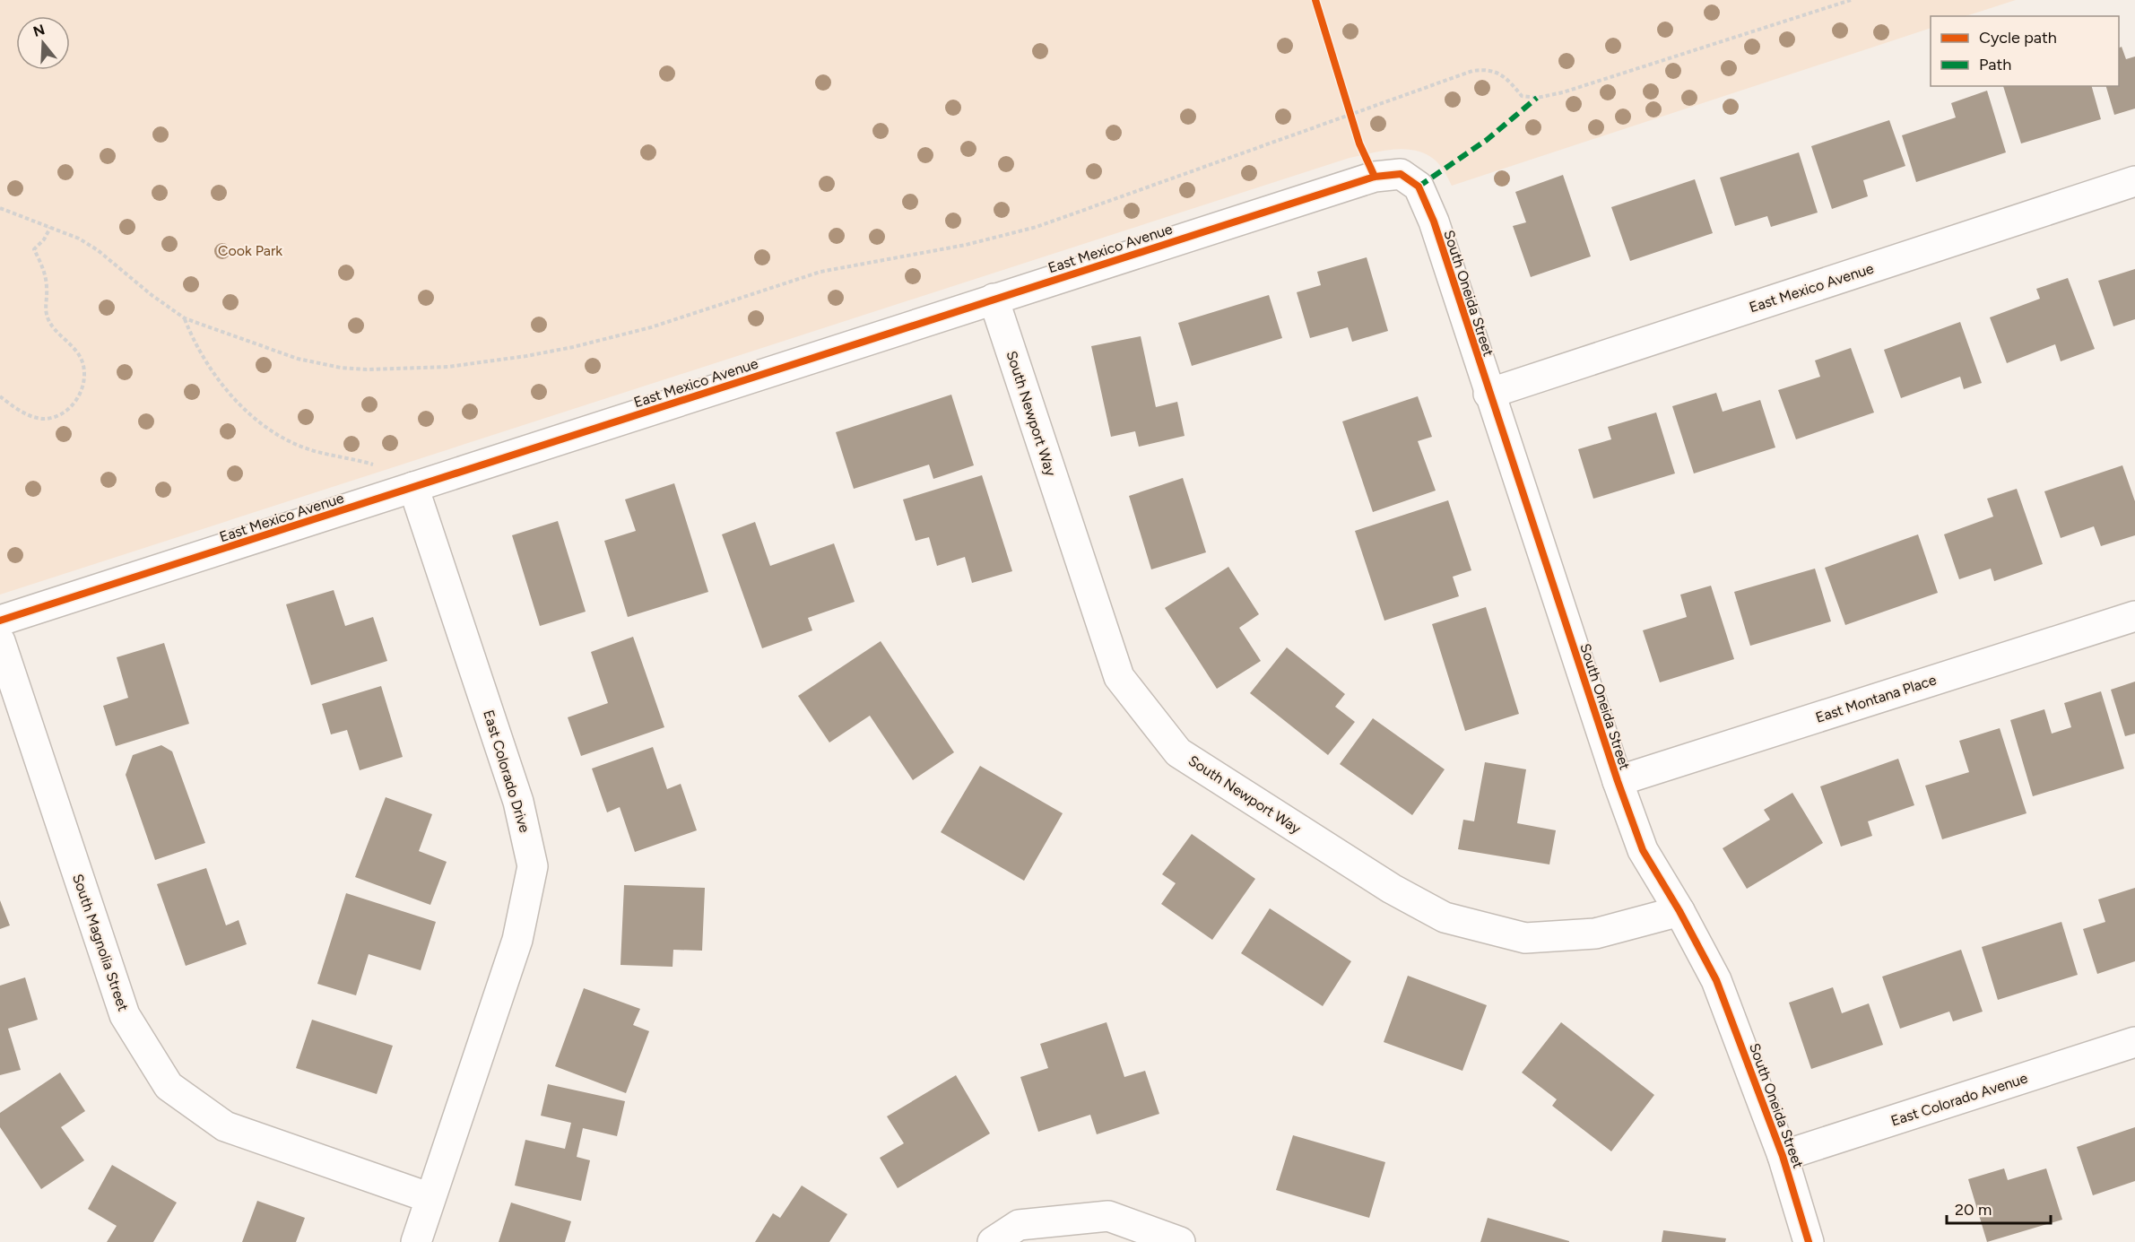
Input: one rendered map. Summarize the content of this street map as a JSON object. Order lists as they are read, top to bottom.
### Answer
{
  "streets": {
    "street": [
      "East Mexico Avenue",
      "South Oneida Street",
      "South Newport Way",
      "East Montana Place",
      "East Colorado Drive",
      "South Magnolia Street",
      "East Colorado Avenue"
    ]
  },
  "crossings": [
    ["East Mexico Avenue", "South Oneida Street"],
    ["East Mexico Avenue", "South Newport Way"],
    ["East Mexico Avenue", "East Colorado Drive"],
    ["South Oneida Street", "South Newport Way"],
    ["South Oneida Street", "East Montana Place"],
    ["South Oneida Street", "East Colorado Avenue"],
    ["East Colorado Drive", "South Magnolia Street"]
  ],
  "parks": ["Cook Park"],
  "legend": ["Cycle path", "Path"],
  "scale_bar": "20 m",
  "north": "top"
}
